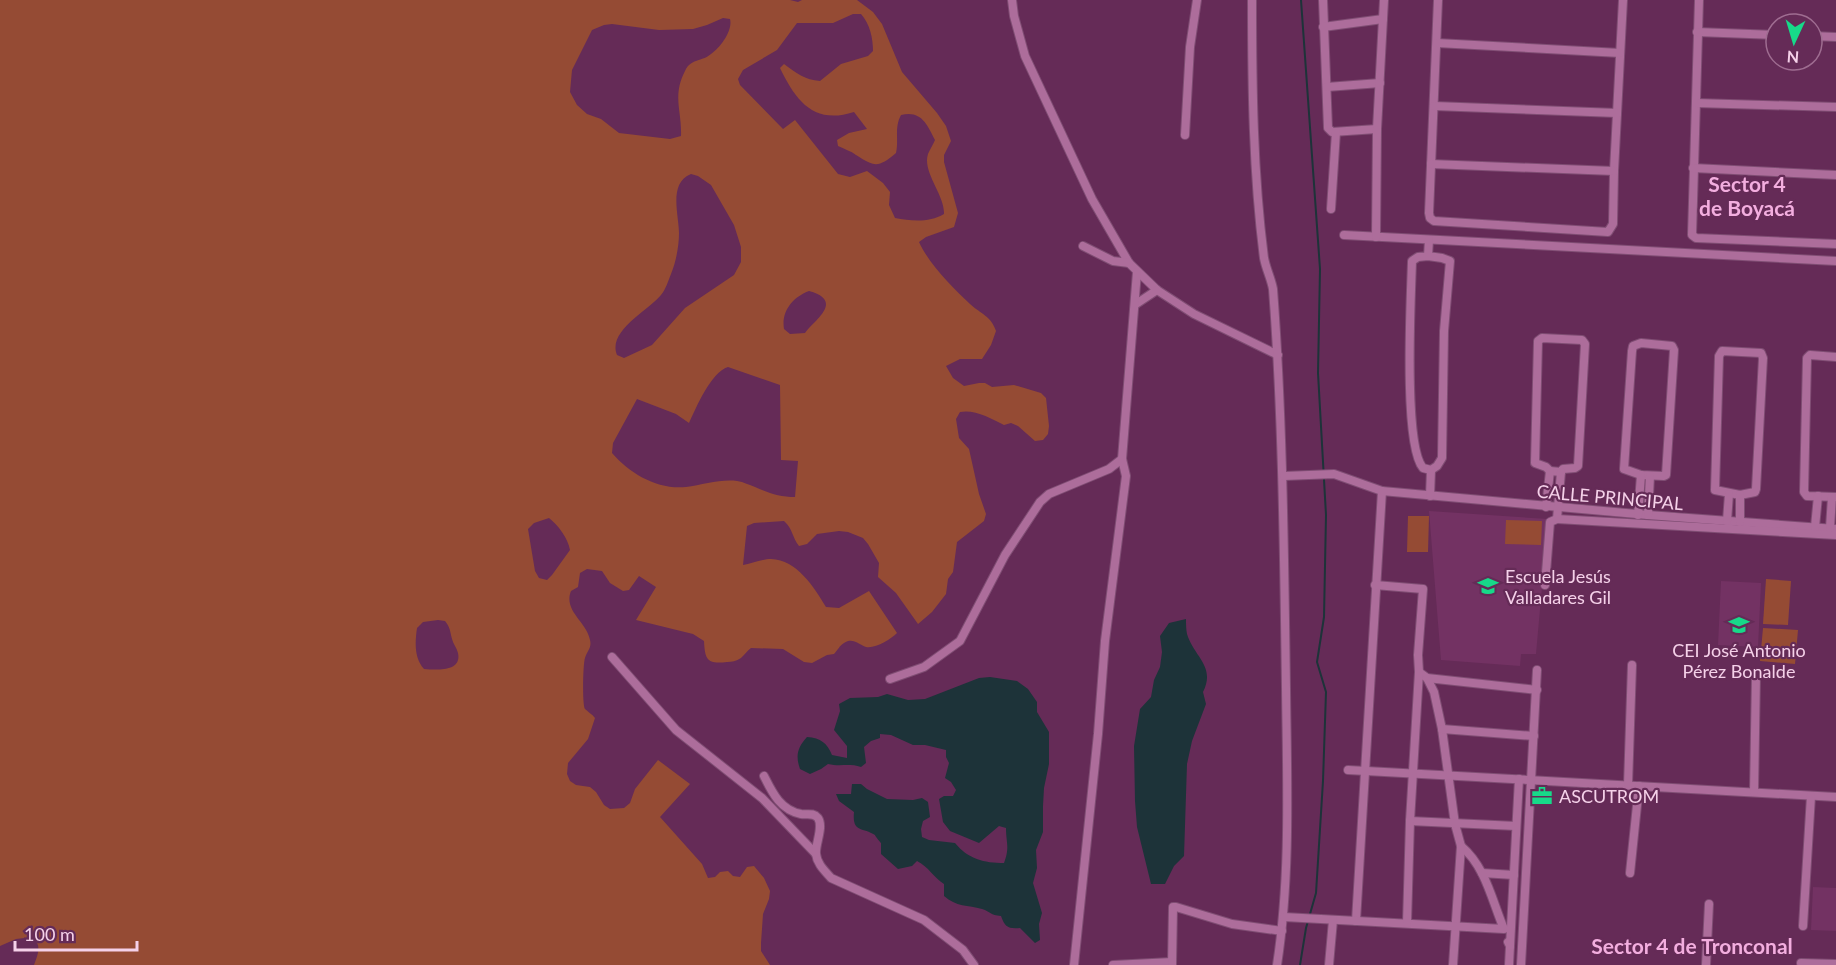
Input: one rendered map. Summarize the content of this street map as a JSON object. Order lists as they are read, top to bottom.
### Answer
{
  "streets": {
    "street": ["CALLE PRINCIPAL"]
  },
  "districts": ["Sector 4 de Boyacá", "Sector 4 de Tronconal"],
  "places": {
    "school or university": ["Escuela Jesús Valladares Gil", "CEI José Antonio Pérez Bonalde"],
    "office": ["ASCUTROM"]
  },
  "scale_bar": "100 m",
  "north": "bottom"
}
